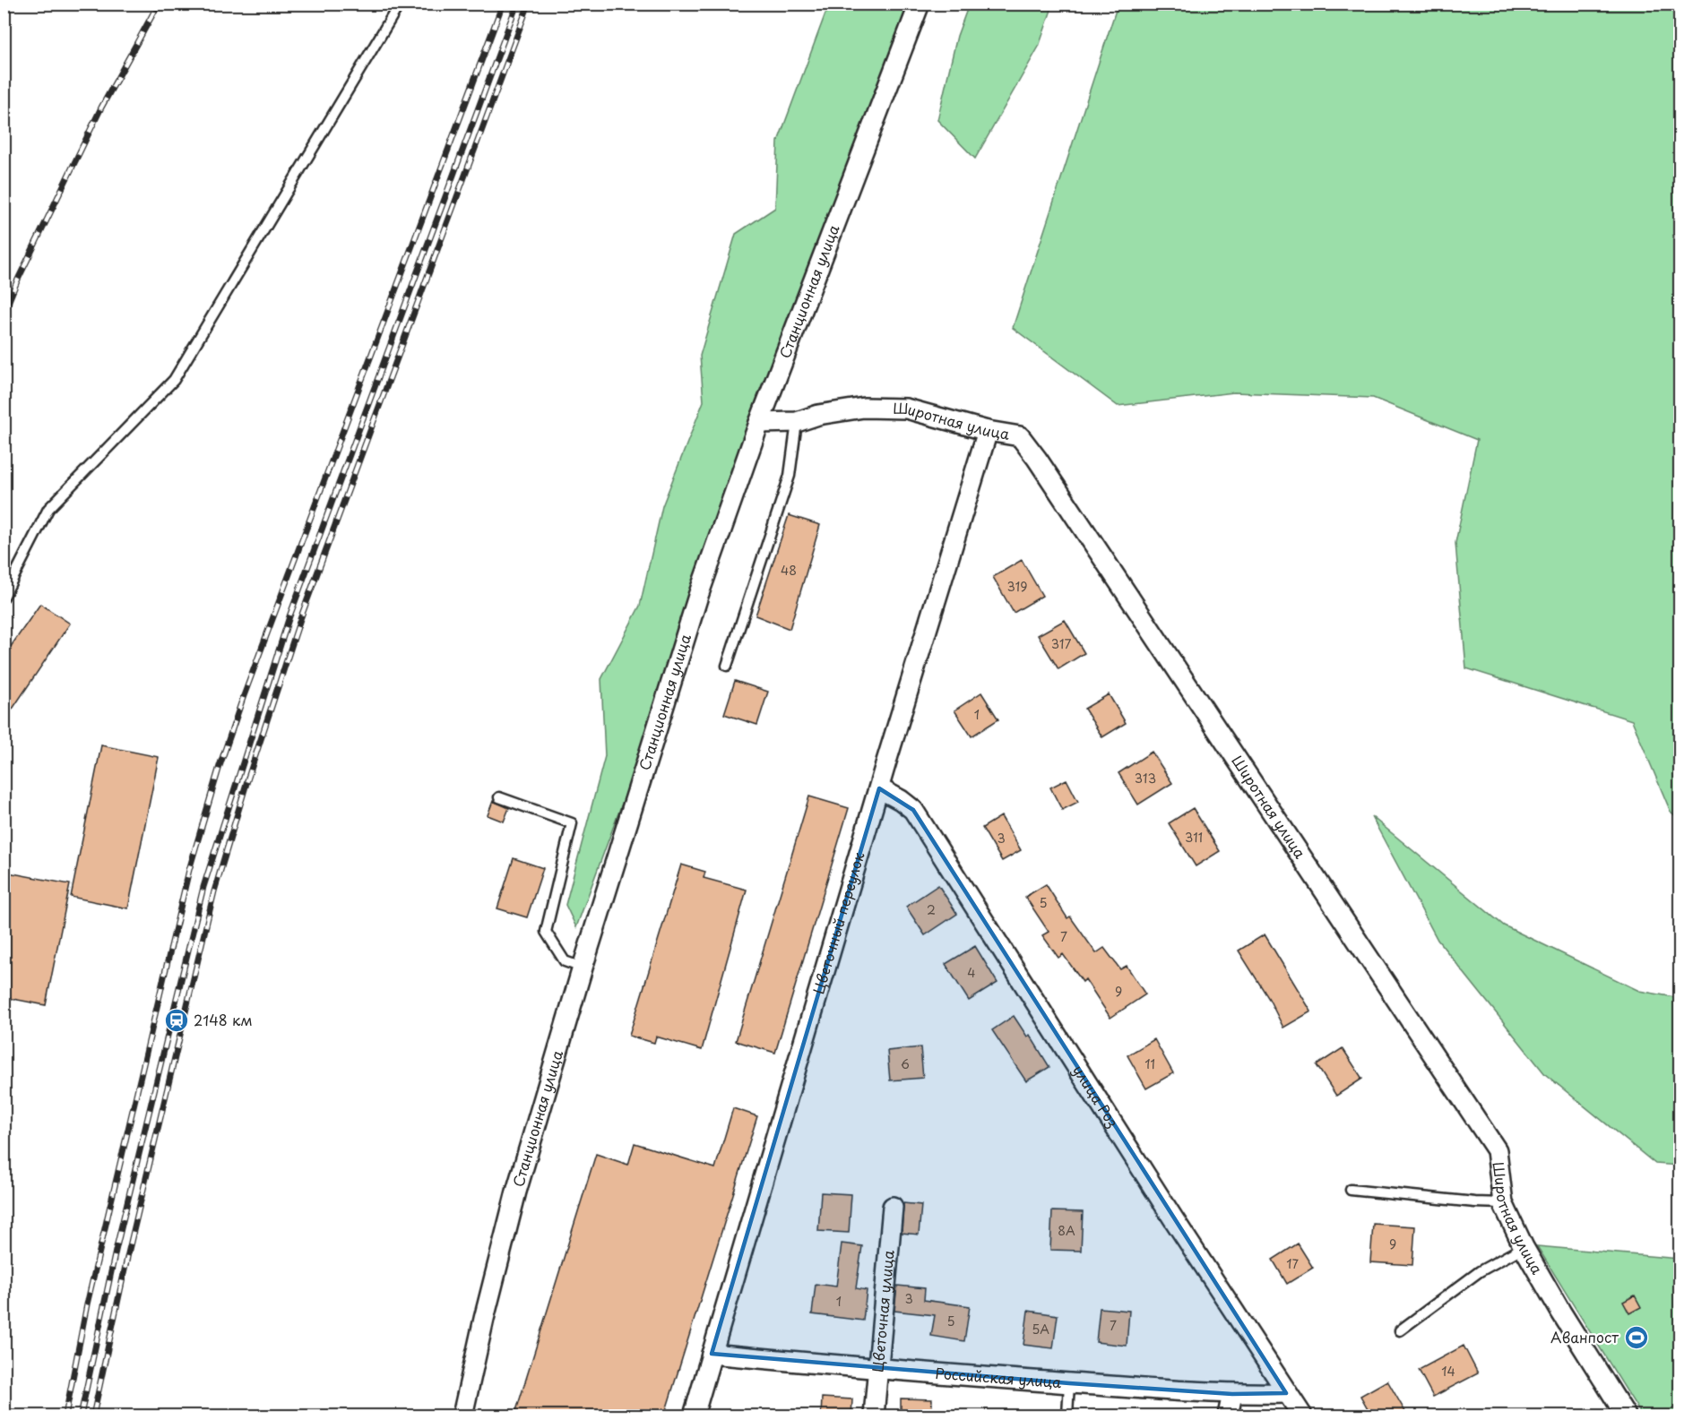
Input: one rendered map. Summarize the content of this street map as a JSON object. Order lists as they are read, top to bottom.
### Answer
{
  "streets": {
    "street": [
      "Станционная улица",
      "Широтная улица",
      "Цветочный переулок",
      "улица Роз",
      "Цветочная улица",
      "Российская улица"
    ]
  },
  "crossings": [
    ["Станционная улица", "Широтная улица"],
    ["Широтная улица", "Цветочный переулок"],
    ["Цветочный переулок", "улица Роз"],
    ["Цветочный переулок", "Российская улица"],
    ["улица Роз", "Российская улица"],
    ["Цветочная улица", "Российская улица"]
  ],
  "places": {
    "station": ["2148 км"],
    "sports": ["Аванпост"]
  },
  "house_numbers": [
    "48",
    "319",
    "317",
    "1",
    "313",
    "311",
    "3",
    "5",
    "2",
    "7",
    "4",
    "9",
    "6",
    "11",
    "8А",
    "9",
    "17",
    "3",
    "1",
    "5",
    "7",
    "5А",
    "14"
  ]
}
